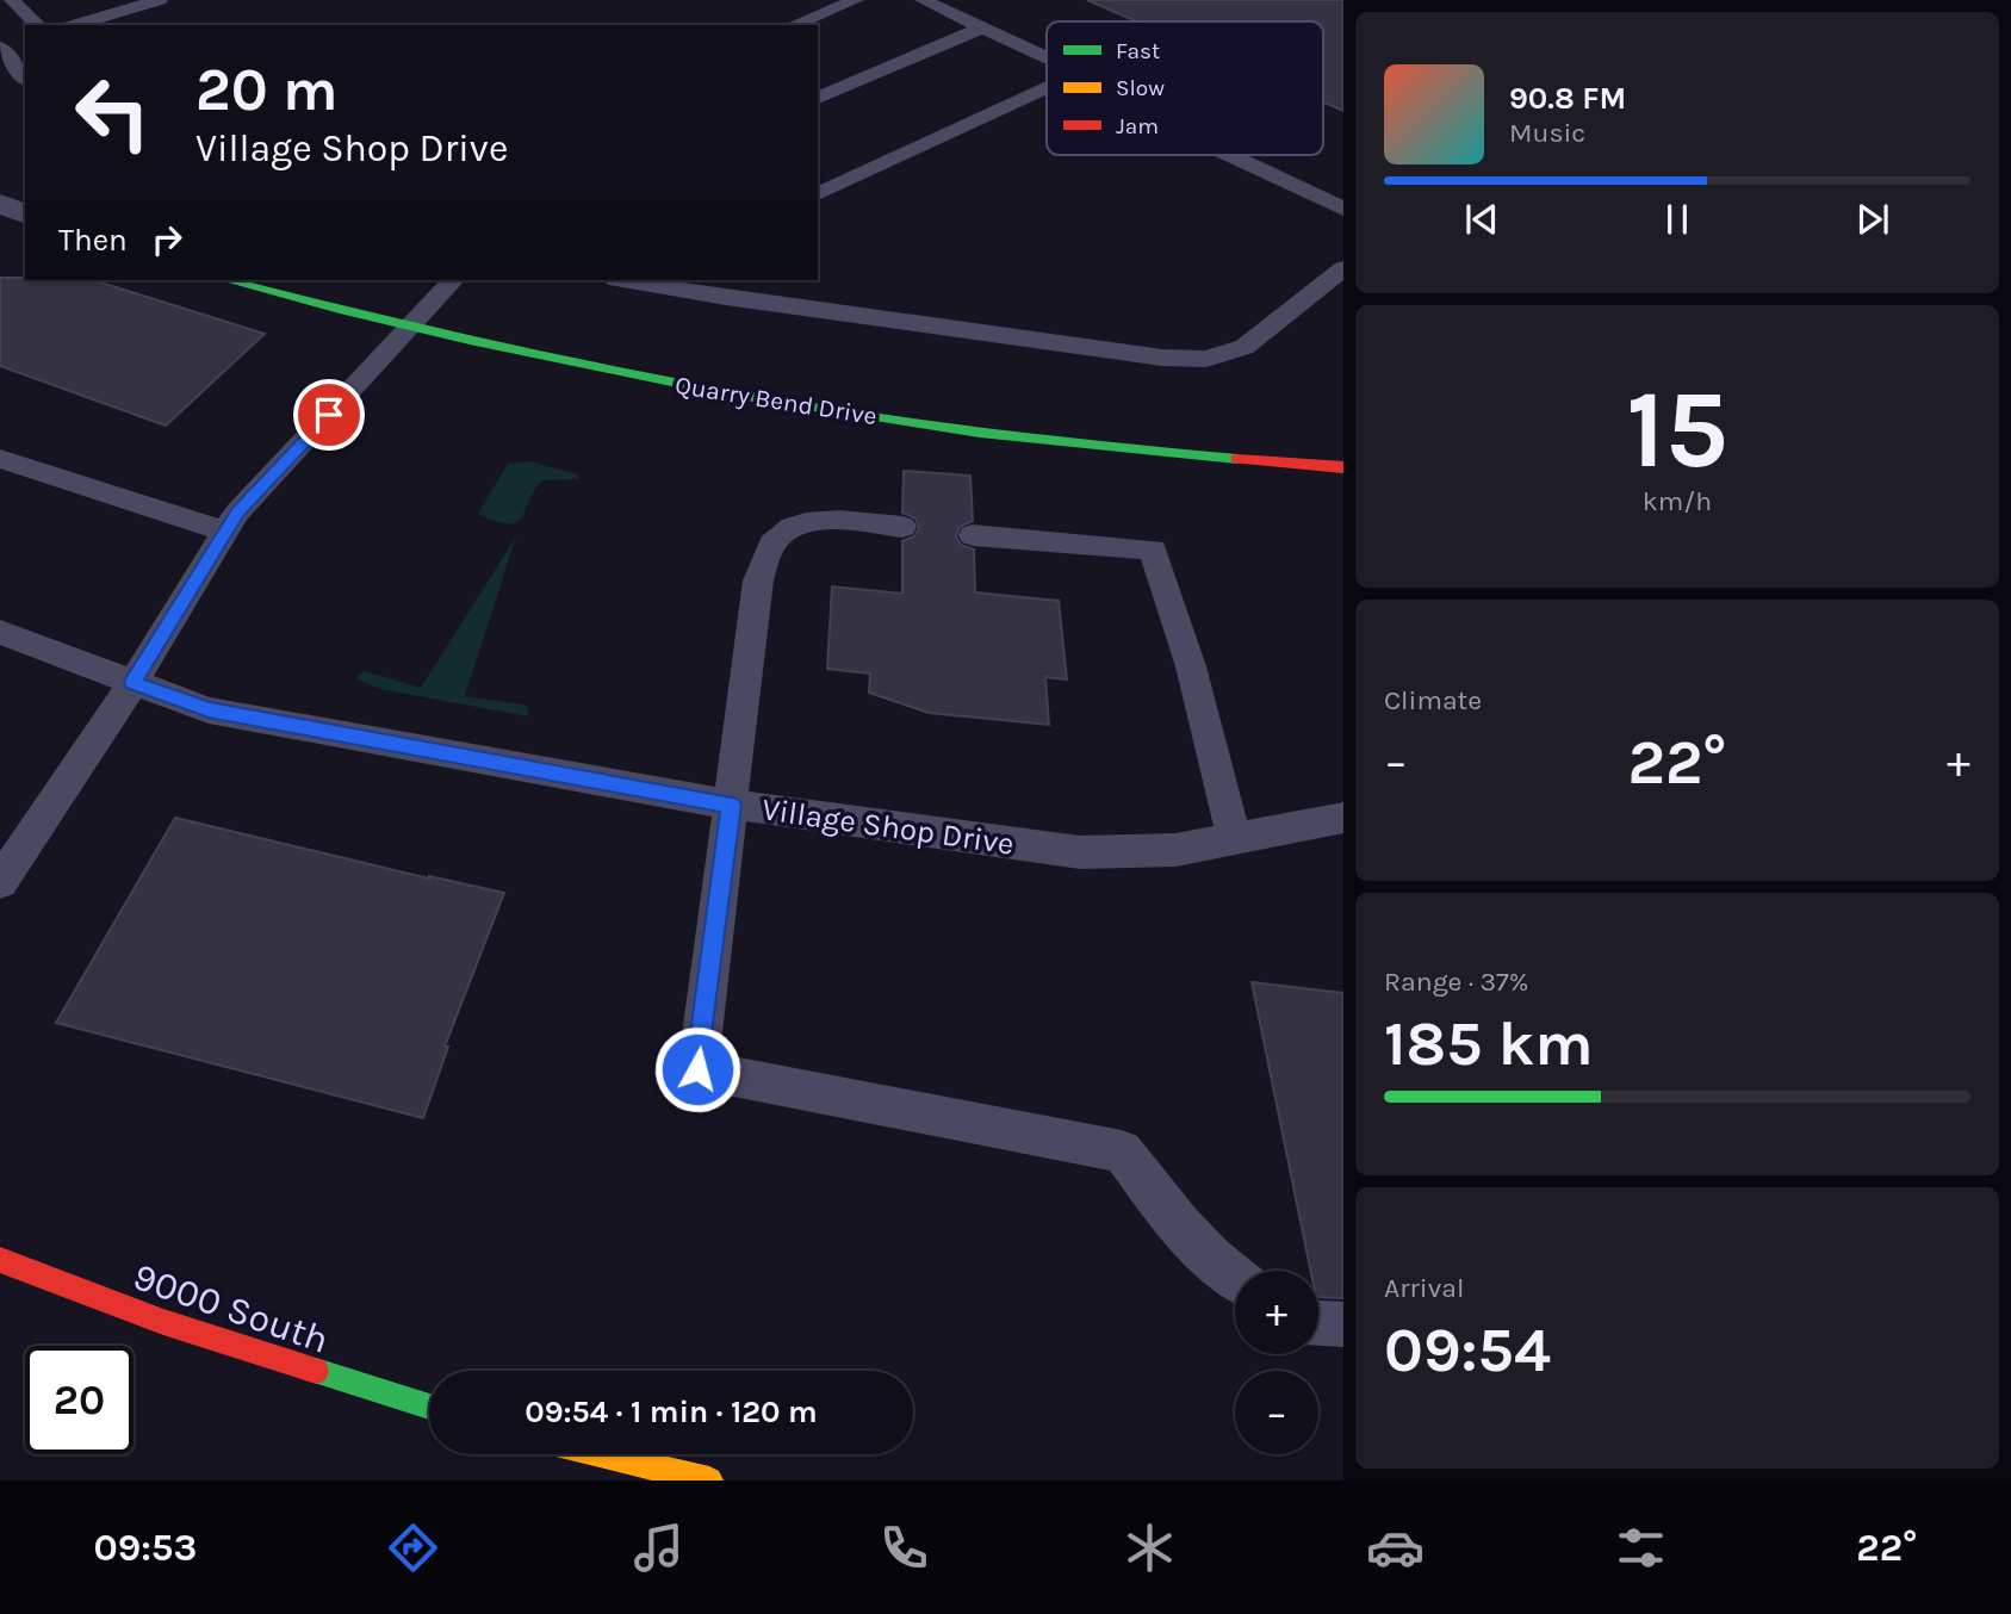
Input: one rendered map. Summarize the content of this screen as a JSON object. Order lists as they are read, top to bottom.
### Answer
{
  "streets": {
    "street": ["Quarry Bend Drive", "9000 South"],
    "lane": ["Village Shop Drive"]
  },
  "legend": ["Fast", "Slow", "Jam"],
  "page": {
    "turn": ["20 m", "Village Shop Drive"],
    "song": ["90.8 FM", "Music"],
    "then": "Then",
    "tile": [
      ["15", "km/h"],
      "Climate",
      ["Range · 37%", "185 km"],
      ["Arrival", "09:54"]
    ],
    "heat": ["−", "22°", "+"],
    "map_buttons": ["+", "−"],
    "limit": "20",
    "trip": "09:54 · 1 min · 120 m",
    "tabs": ["09:53", "22°"]
  }
}
